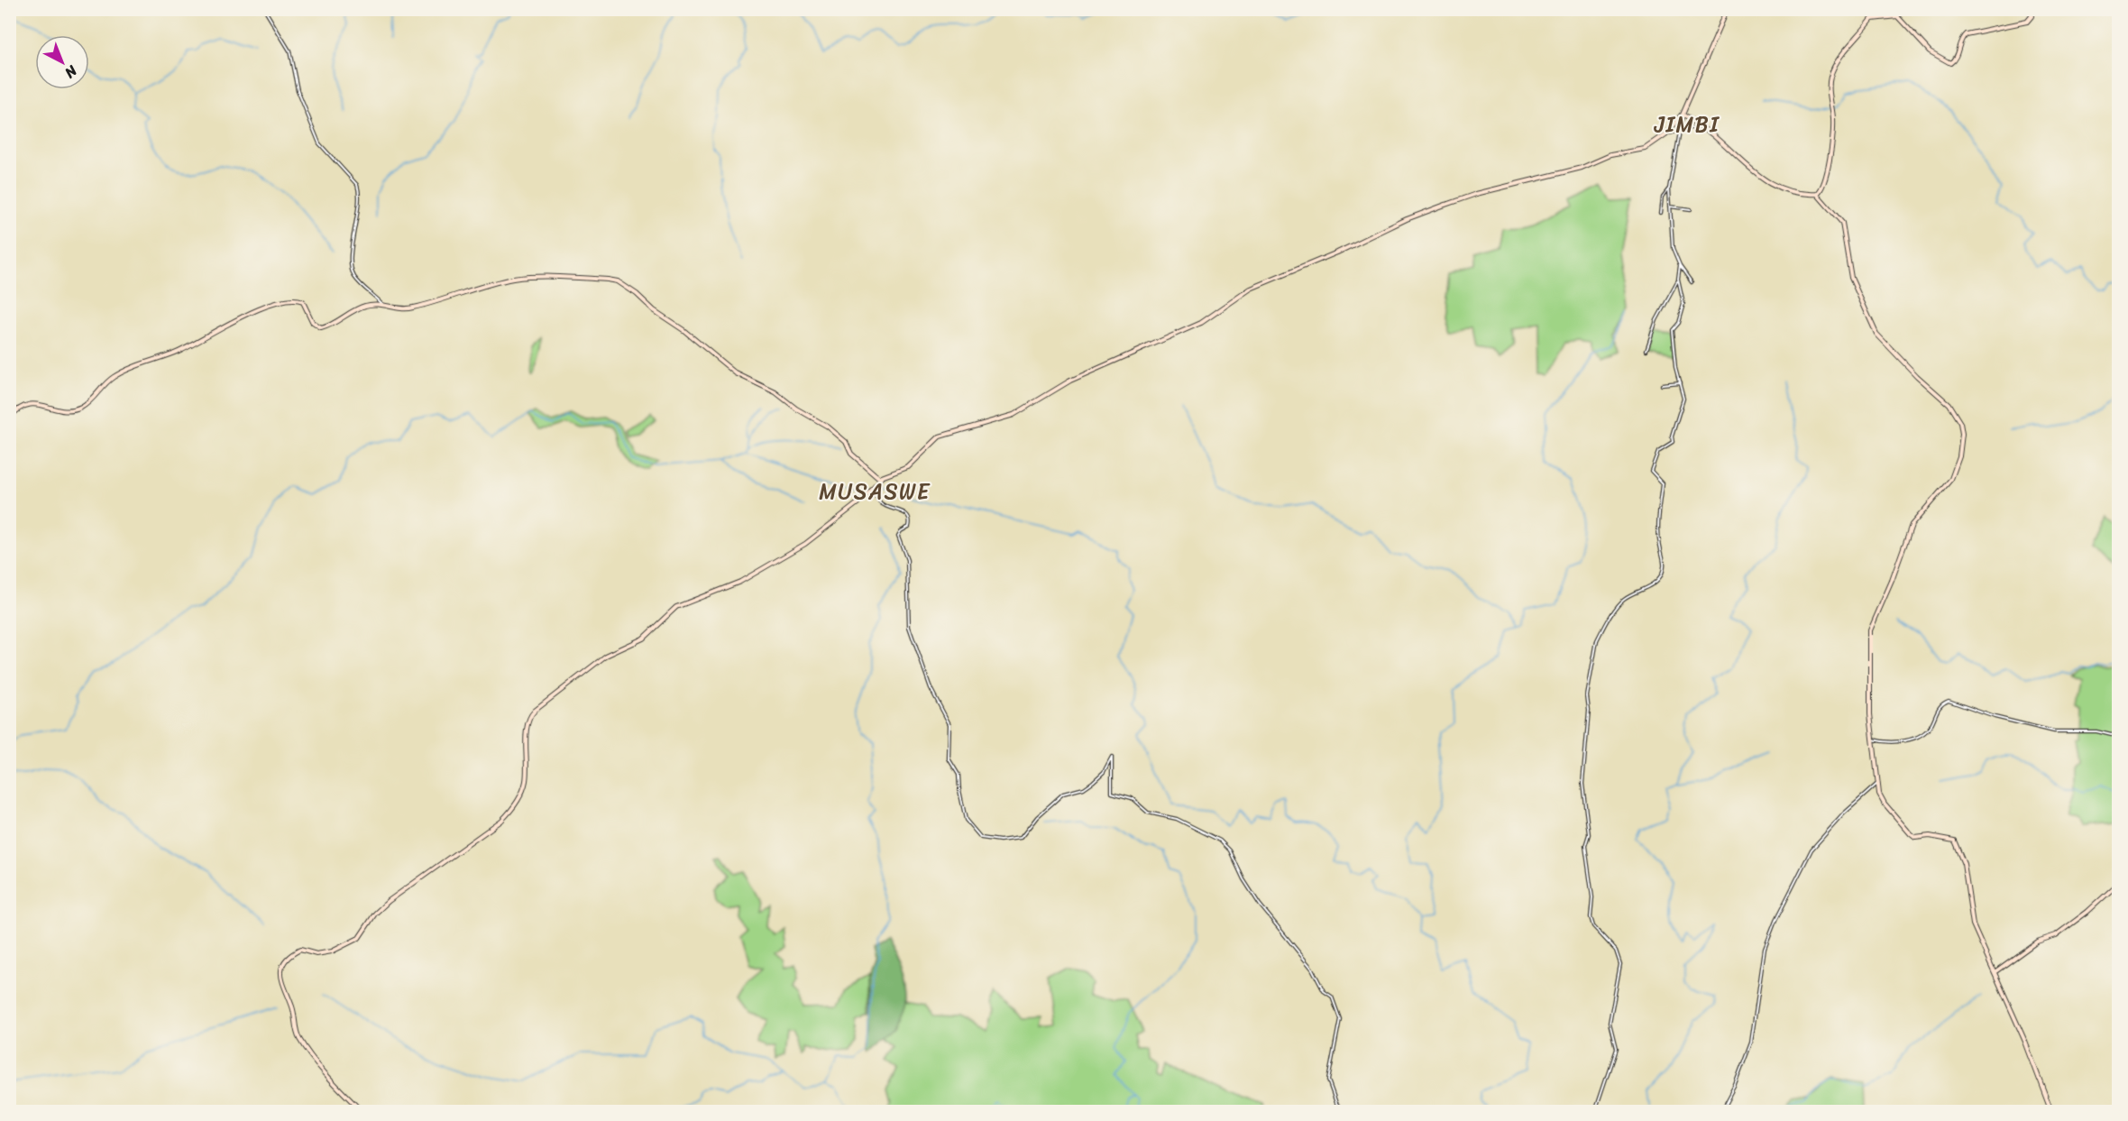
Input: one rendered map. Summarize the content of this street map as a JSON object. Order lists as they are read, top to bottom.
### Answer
{
  "districts": ["JIMBI", "MUSASWE"],
  "north": "bottom right"
}
